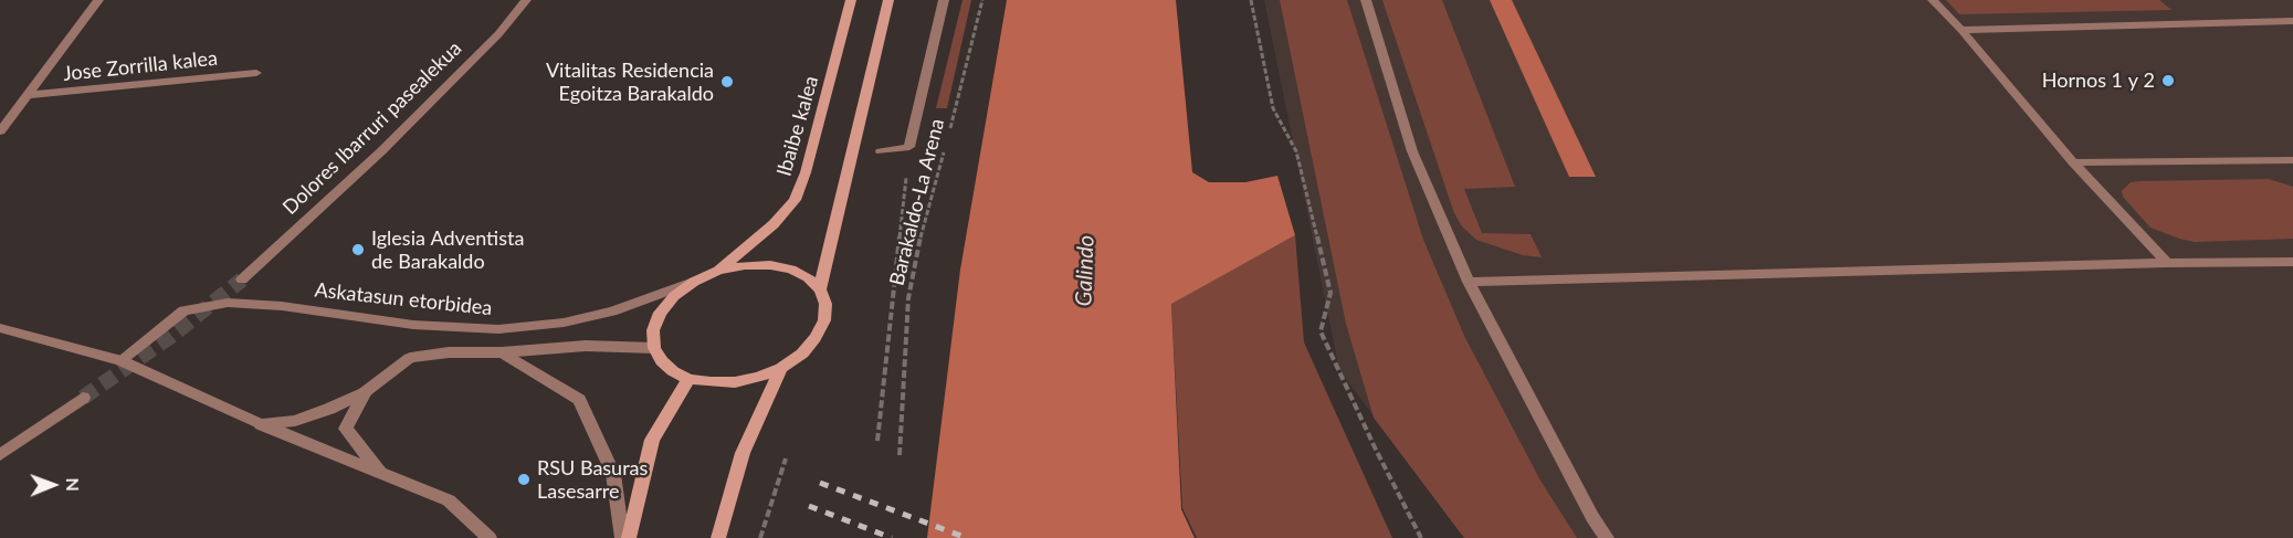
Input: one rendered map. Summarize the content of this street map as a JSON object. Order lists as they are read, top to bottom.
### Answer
{
  "streets": {
    "main road": ["Ibaibe kalea"],
    "street": ["Jose Zorrilla kalea", "Dolores Ibarruri pasealekua", "Askatasun etorbidea"],
    "path": ["Barakaldo-La Arena"]
  },
  "crossings": [
    ["Ibaibe kalea", "Askatasun etorbidea"]
  ],
  "water": ["Galindo"],
  "places": [
    "Hornos 1 y 2",
    "Vitalitas Residencia Egoitza Barakaldo",
    "Iglesia Adventista de Barakaldo",
    "RSU Basuras Lasesarre"
  ],
  "north": "right"
}
